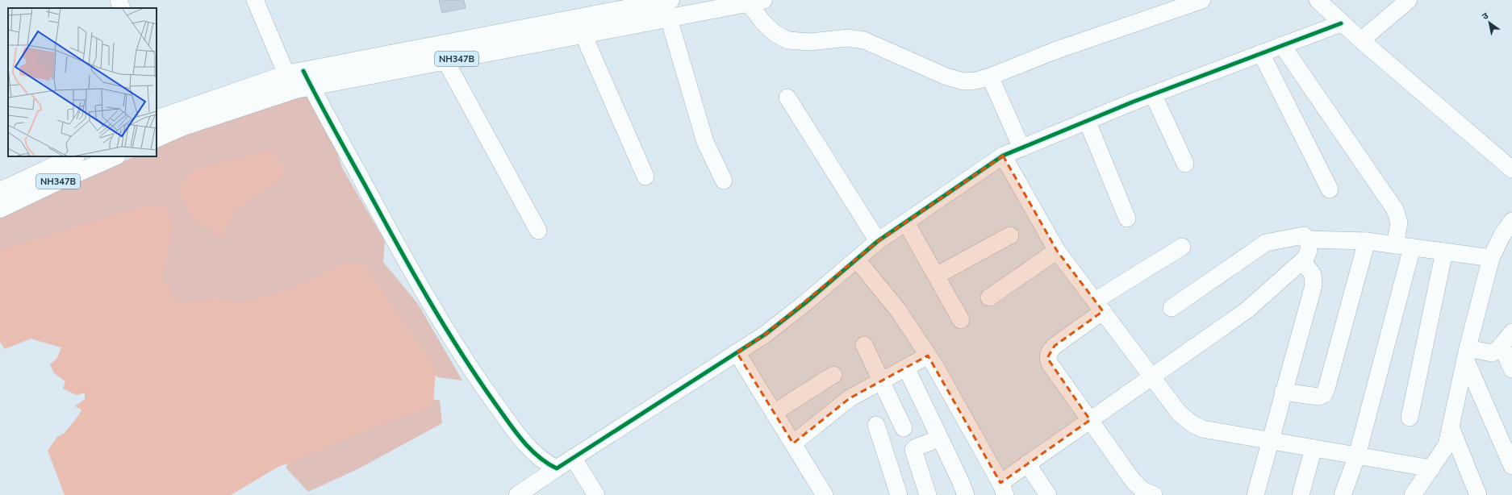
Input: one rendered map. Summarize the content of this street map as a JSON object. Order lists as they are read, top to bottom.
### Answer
{
  "streets": {
    "highway": ["NH347B"]
  },
  "north": "top left"
}
